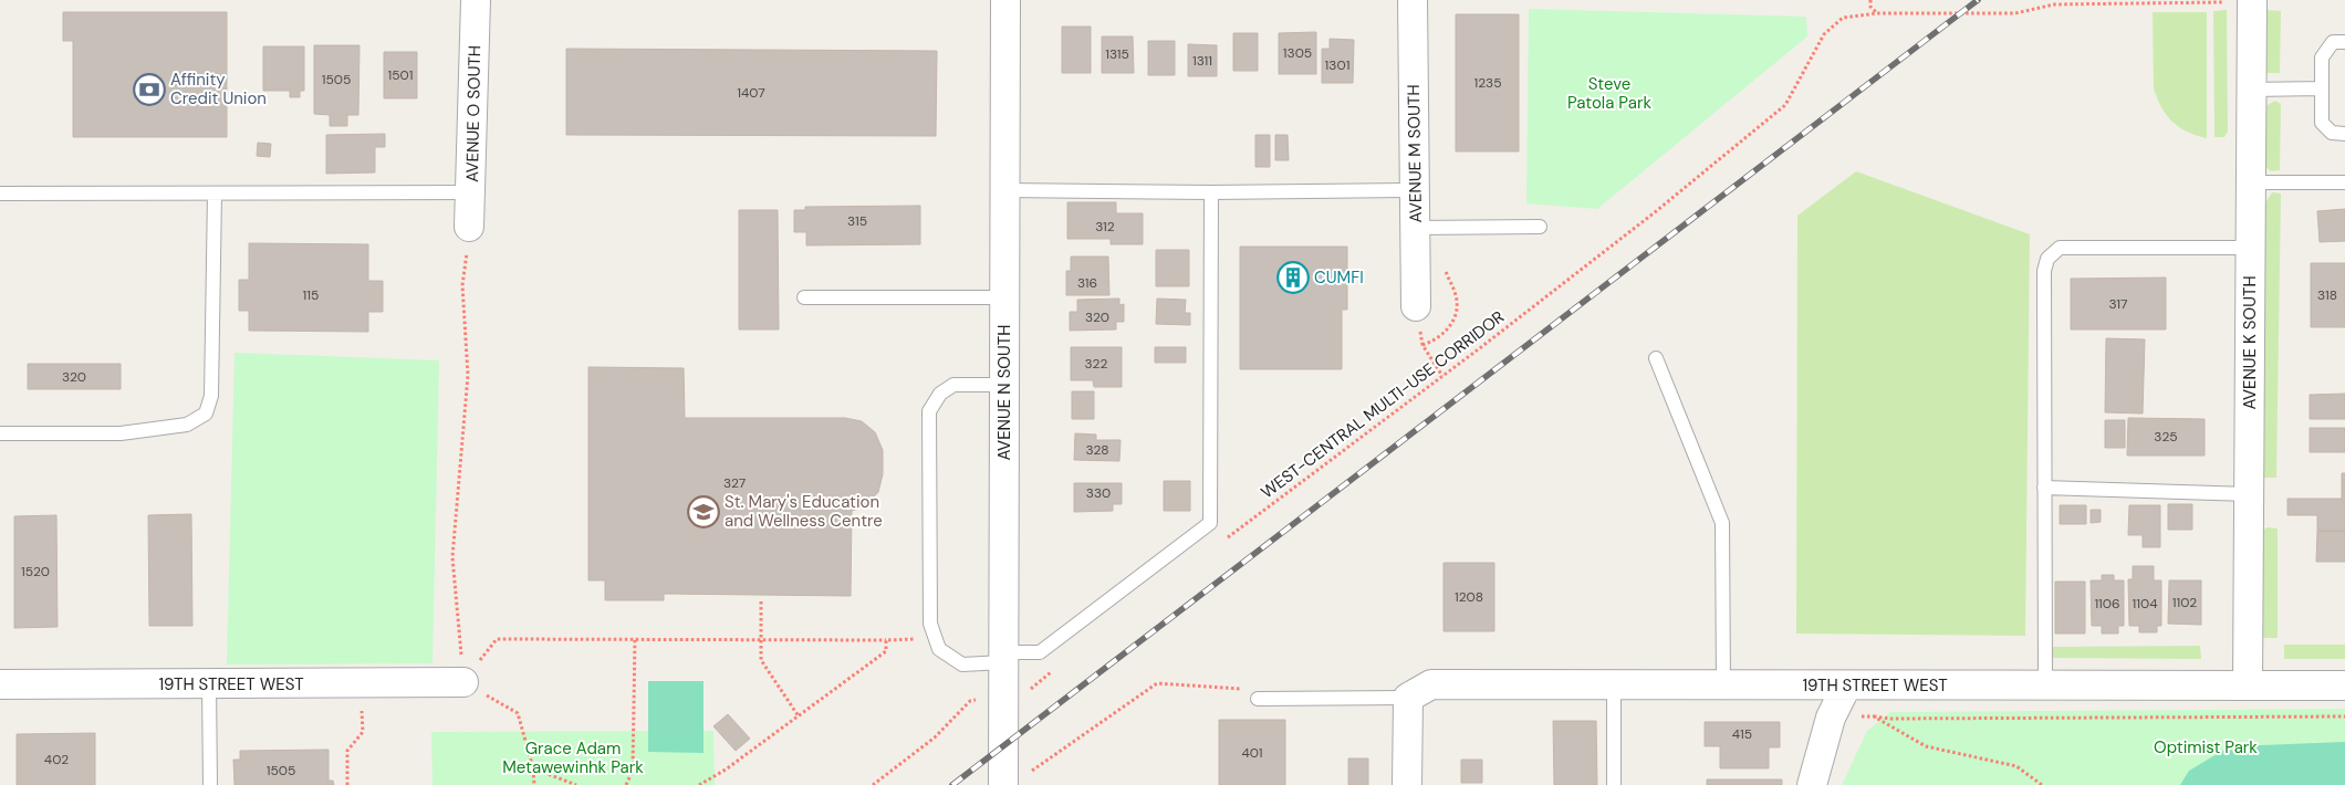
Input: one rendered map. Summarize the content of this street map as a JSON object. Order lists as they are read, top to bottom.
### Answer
{
  "streets": {
    "street": [
      "AVENUE O SOUTH",
      "AVENUE M SOUTH",
      "AVENUE K SOUTH",
      "AVENUE N SOUTH",
      "19TH STREET WEST"
    ],
    "path": ["WEST-CENTRAL MULTI-USE CORRIDOR"]
  },
  "crossings": [
    ["AVENUE K SOUTH", "WEST-CENTRAL MULTI-USE CORRIDOR"],
    ["AVENUE K SOUTH", "19TH STREET WEST"]
  ],
  "parks": ["Steve Patola Park", "Optimist Park", "Grace Adam Metawewinhk Park"],
  "places": {
    "bank": ["Affinity Credit Union"],
    "building": ["CUMFI"],
    "school or university": ["St. Mary's Education and Wellness Centre"]
  },
  "house_numbers": [
    "1305",
    "1315",
    "1311",
    "1301",
    "1501",
    "1505",
    "1235",
    "1407",
    "315",
    "312",
    "316",
    "115",
    "318",
    "317",
    "320",
    "322",
    "320",
    "325",
    "328",
    "327",
    "330",
    "1520",
    "1208",
    "1102",
    "1106",
    "1104",
    "415",
    "401",
    "402",
    "1505"
  ]
}
